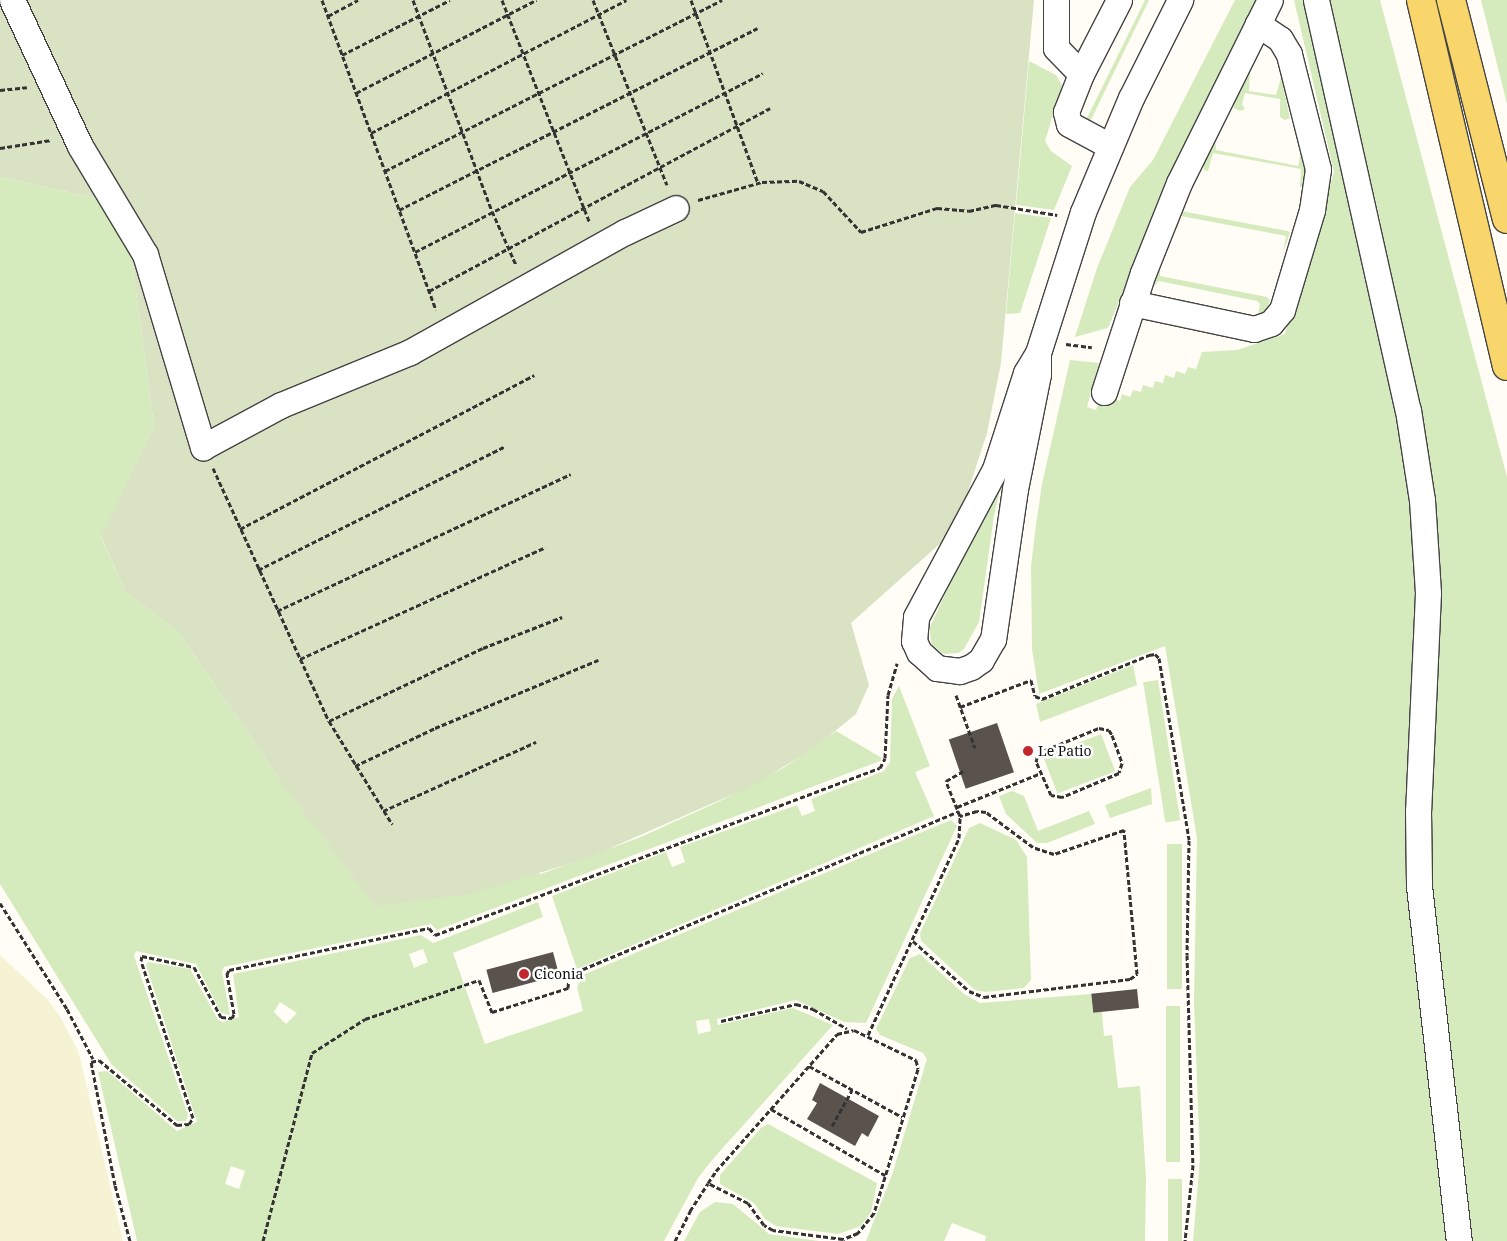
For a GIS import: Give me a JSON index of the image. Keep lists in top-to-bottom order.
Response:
{
  "places": ["Le Patio", "Ciconia"]
}
